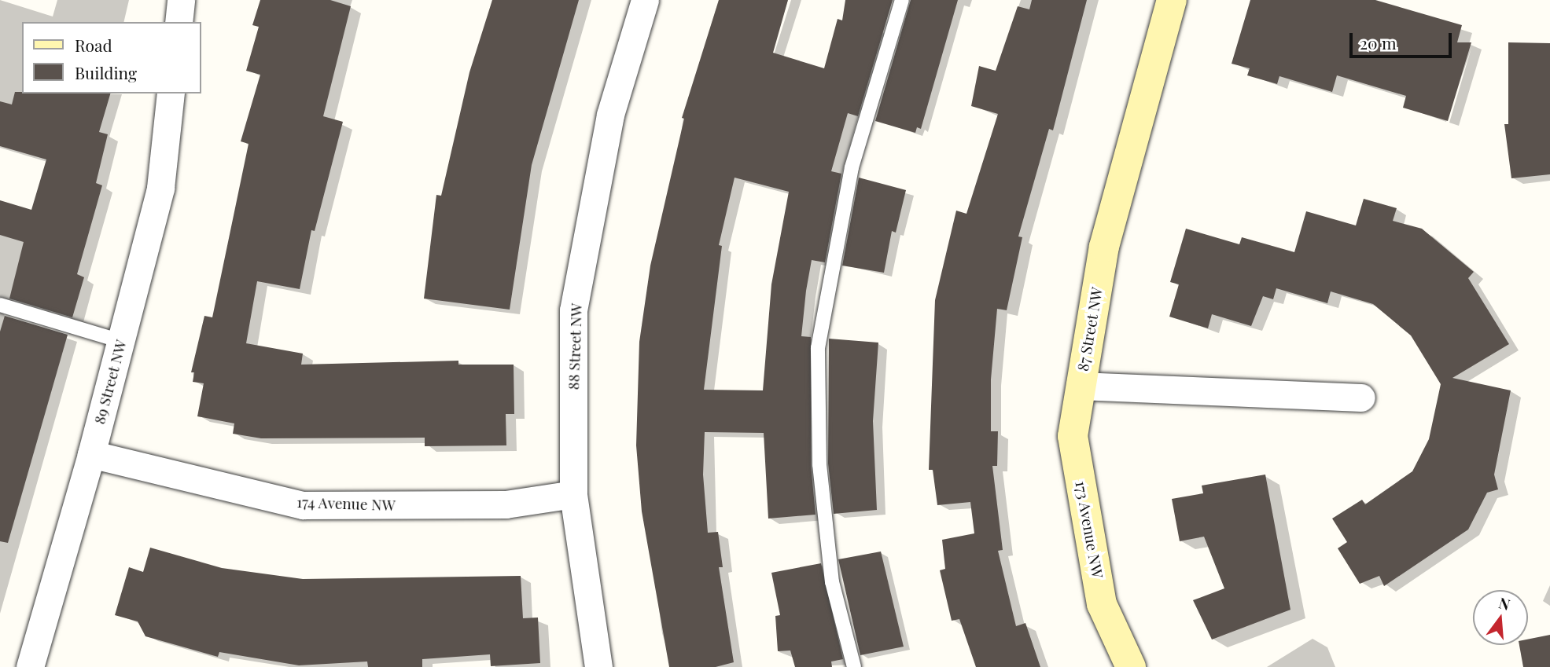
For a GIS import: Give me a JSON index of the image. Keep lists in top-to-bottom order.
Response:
{
  "streets": {
    "street": [
      "87 Street NW",
      "88 Street NW",
      "89 Street NW",
      "174 Avenue NW",
      "173 Avenue NW"
    ]
  },
  "crossings": [
    ["87 Street NW", "173 Avenue NW"],
    ["88 Street NW", "174 Avenue NW"],
    ["89 Street NW", "174 Avenue NW"]
  ],
  "legend": ["Road", "Building"],
  "scale_bar": "20 m",
  "north": "top"
}
